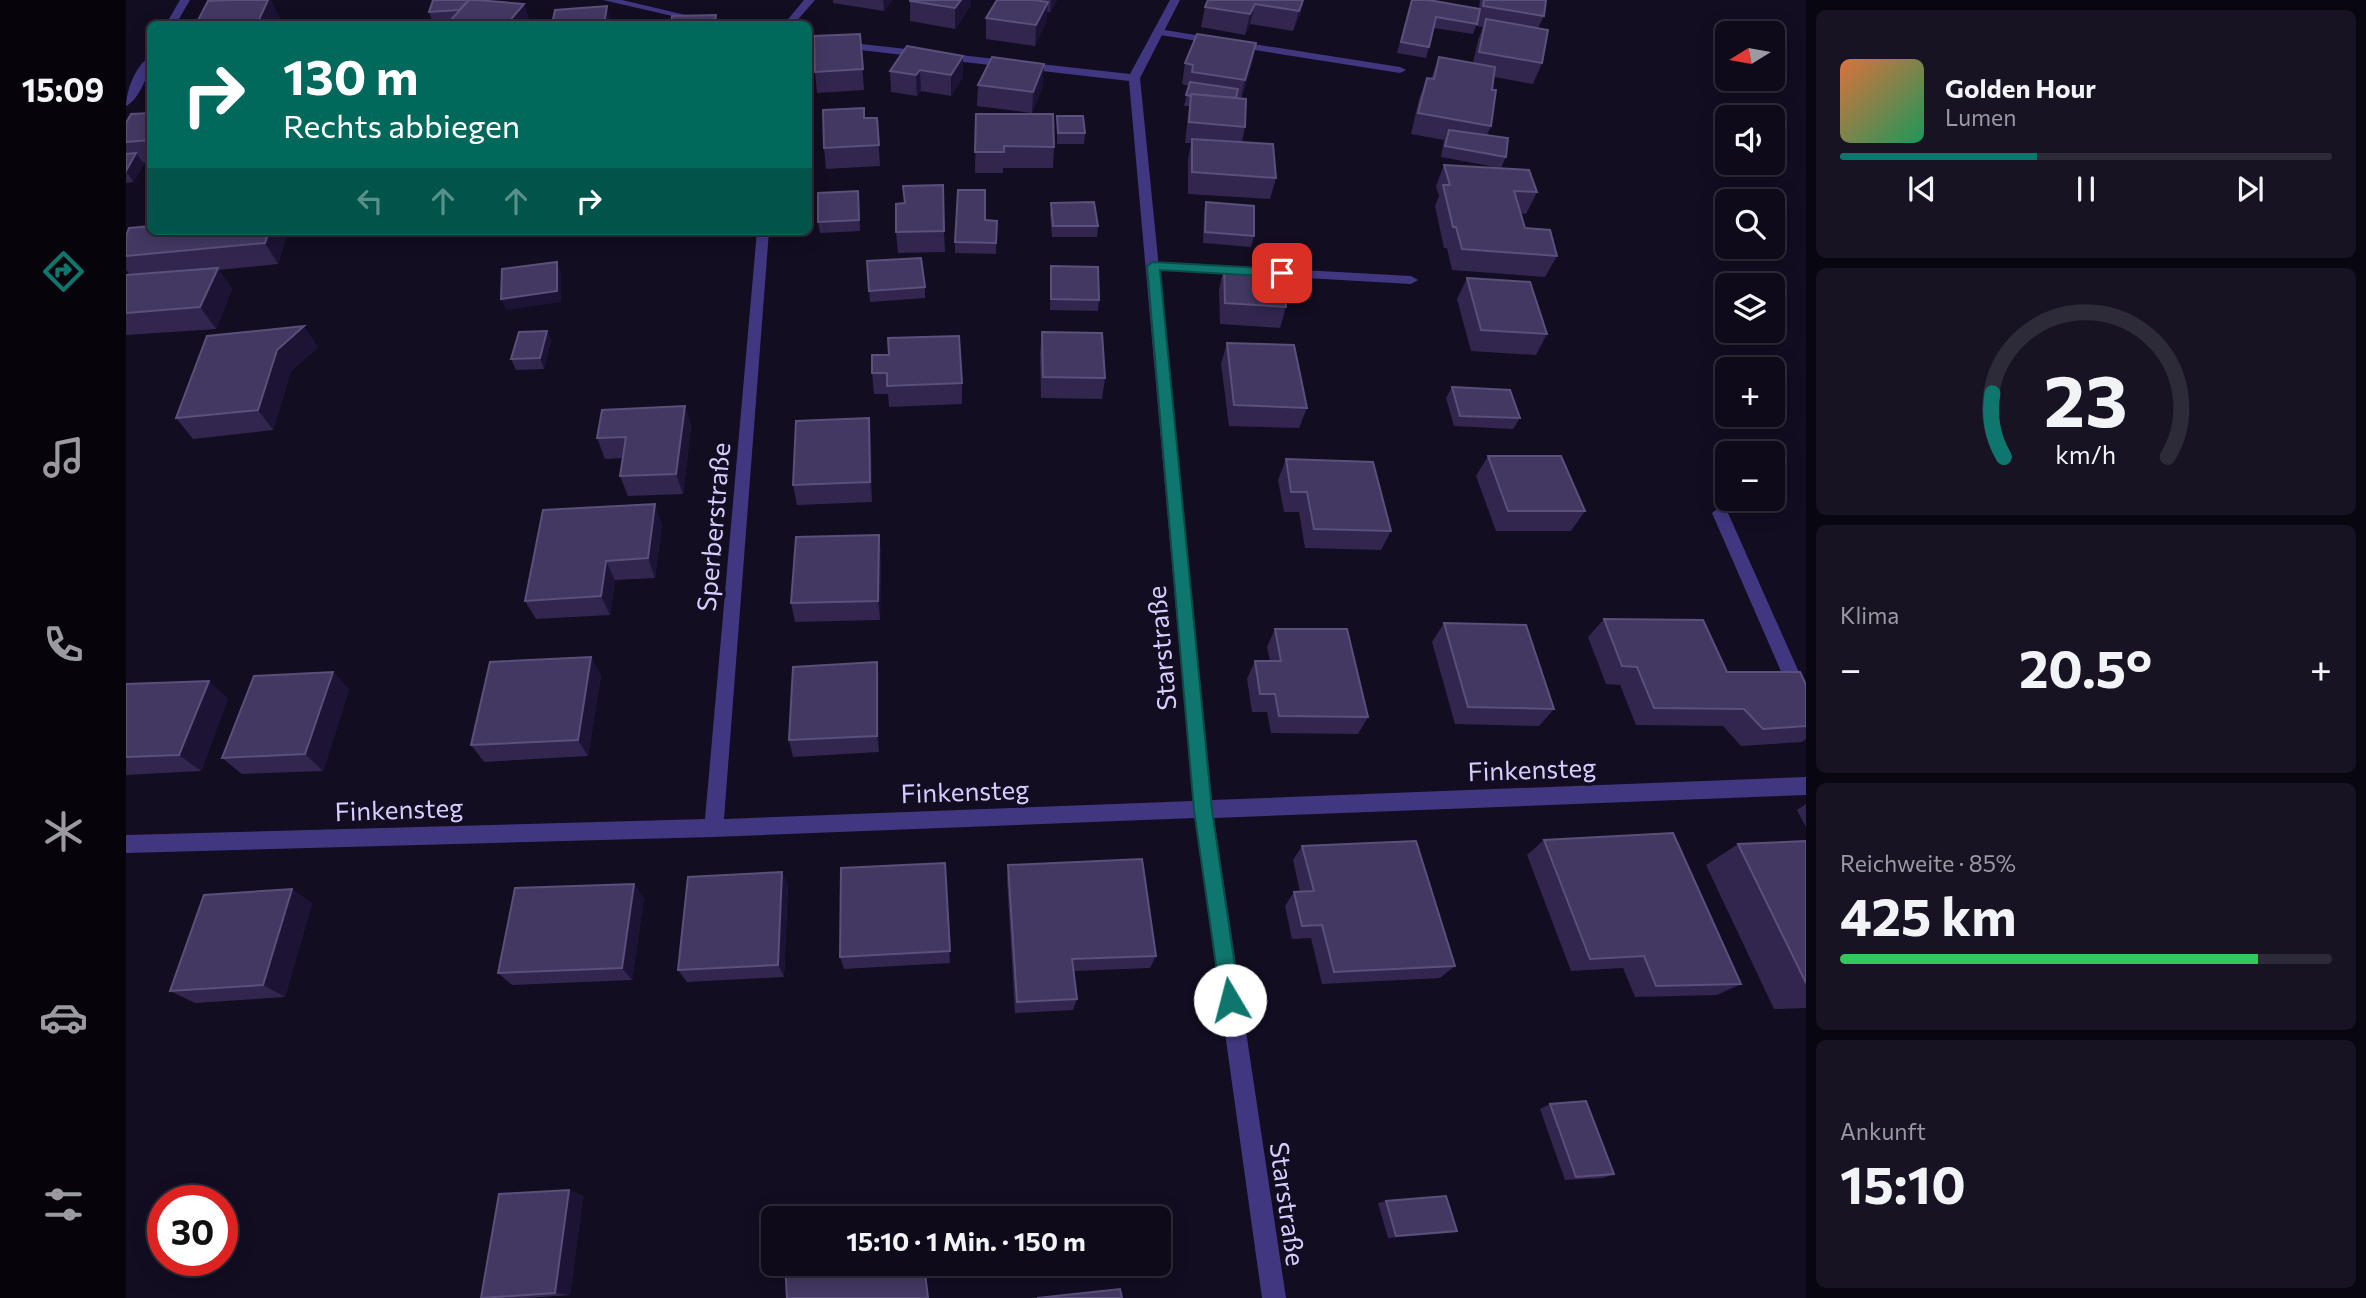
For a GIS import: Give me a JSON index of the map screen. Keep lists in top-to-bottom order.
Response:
{
  "streets": {
    "street": ["Sperberstraße", "Starstraße", "Finkensteg"]
  },
  "crossings": [
    ["Sperberstraße", "Finkensteg"],
    ["Starstraße", "Finkensteg"]
  ],
  "north": "left",
  "page": {
    "tabs": "15:09",
    "map_buttons": ["+", "−"],
    "turn": ["130 m", "Rechts abbiegen"],
    "song": ["Golden Hour", "Lumen"],
    "tile": [
      "Klima",
      ["Reichweite · 85%", "425 km"],
      ["Ankunft", "15:10"]
    ],
    "heat": ["−", "20.5°", "+"],
    "limit": "30",
    "trip": "15:10 · 1 Min. · 150 m",
    "gauge": ["23", "km/h"]
  }
}
